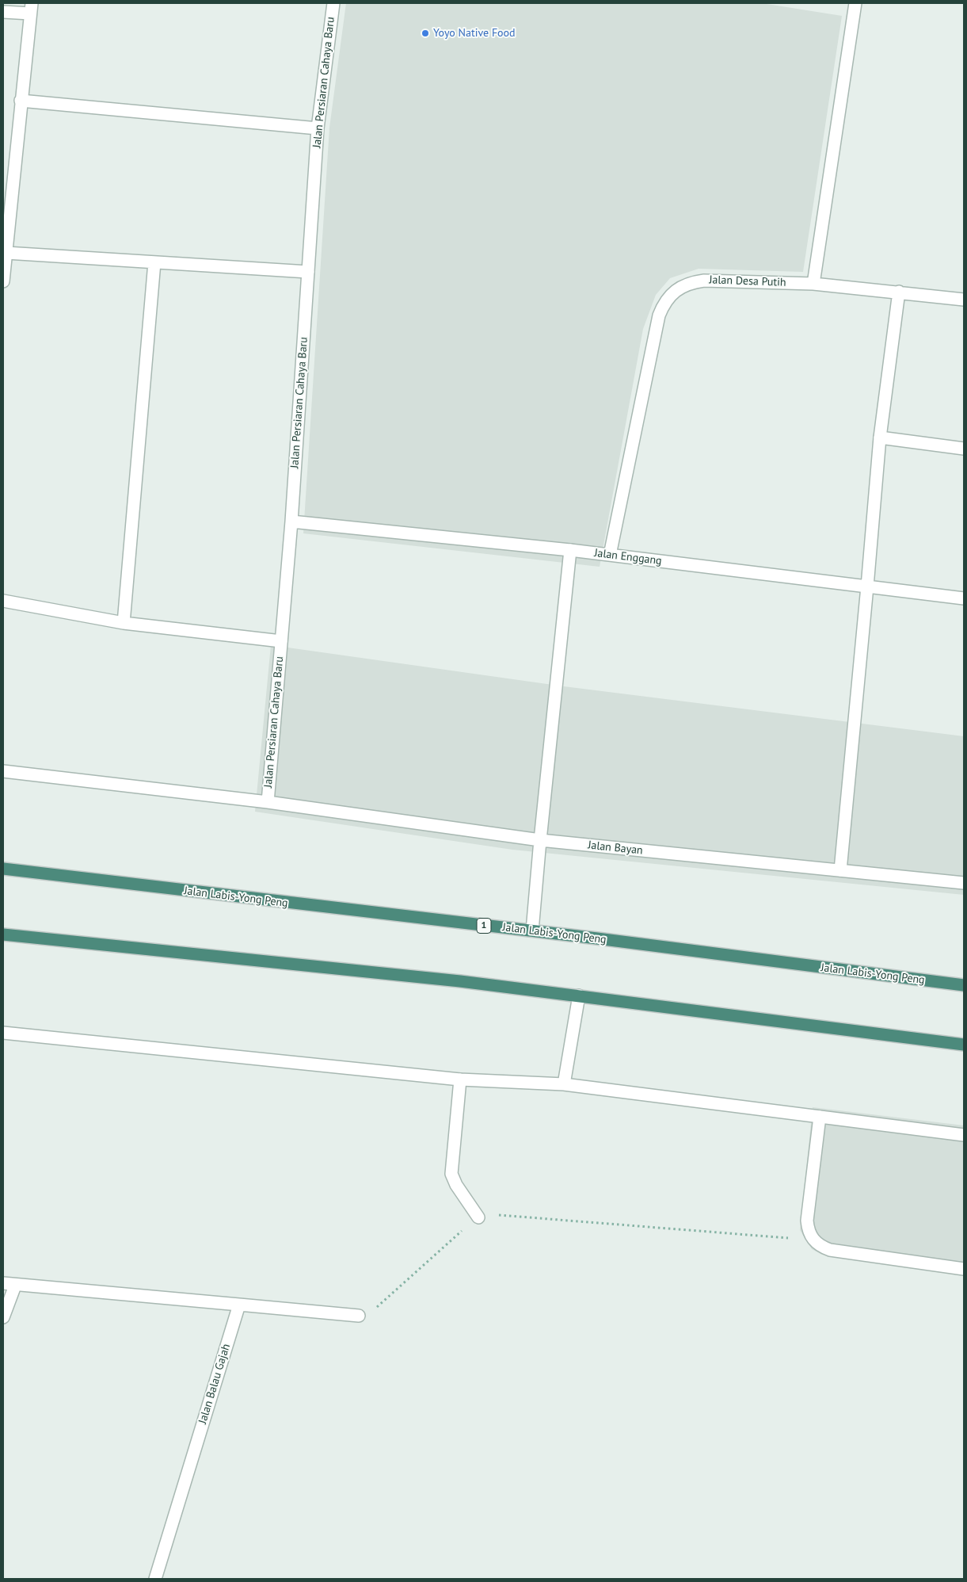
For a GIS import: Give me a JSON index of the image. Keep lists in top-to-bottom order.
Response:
{
  "streets": {
    "highway": ["Jalan Labis-Yong Peng", "1"],
    "street": [
      "Jalan Persiaran Cahaya Baru",
      "Jalan Desa Putih",
      "Jalan Enggang",
      "Jalan Bayan",
      "Jalan Balau Gajah"
    ]
  },
  "crossings": [
    ["Jalan Persiaran Cahaya Baru", "Jalan Enggang"],
    ["Jalan Persiaran Cahaya Baru", "Jalan Bayan"],
    ["Jalan Desa Putih", "Jalan Enggang"]
  ],
  "places": ["Yoyo Native Food"]
}
